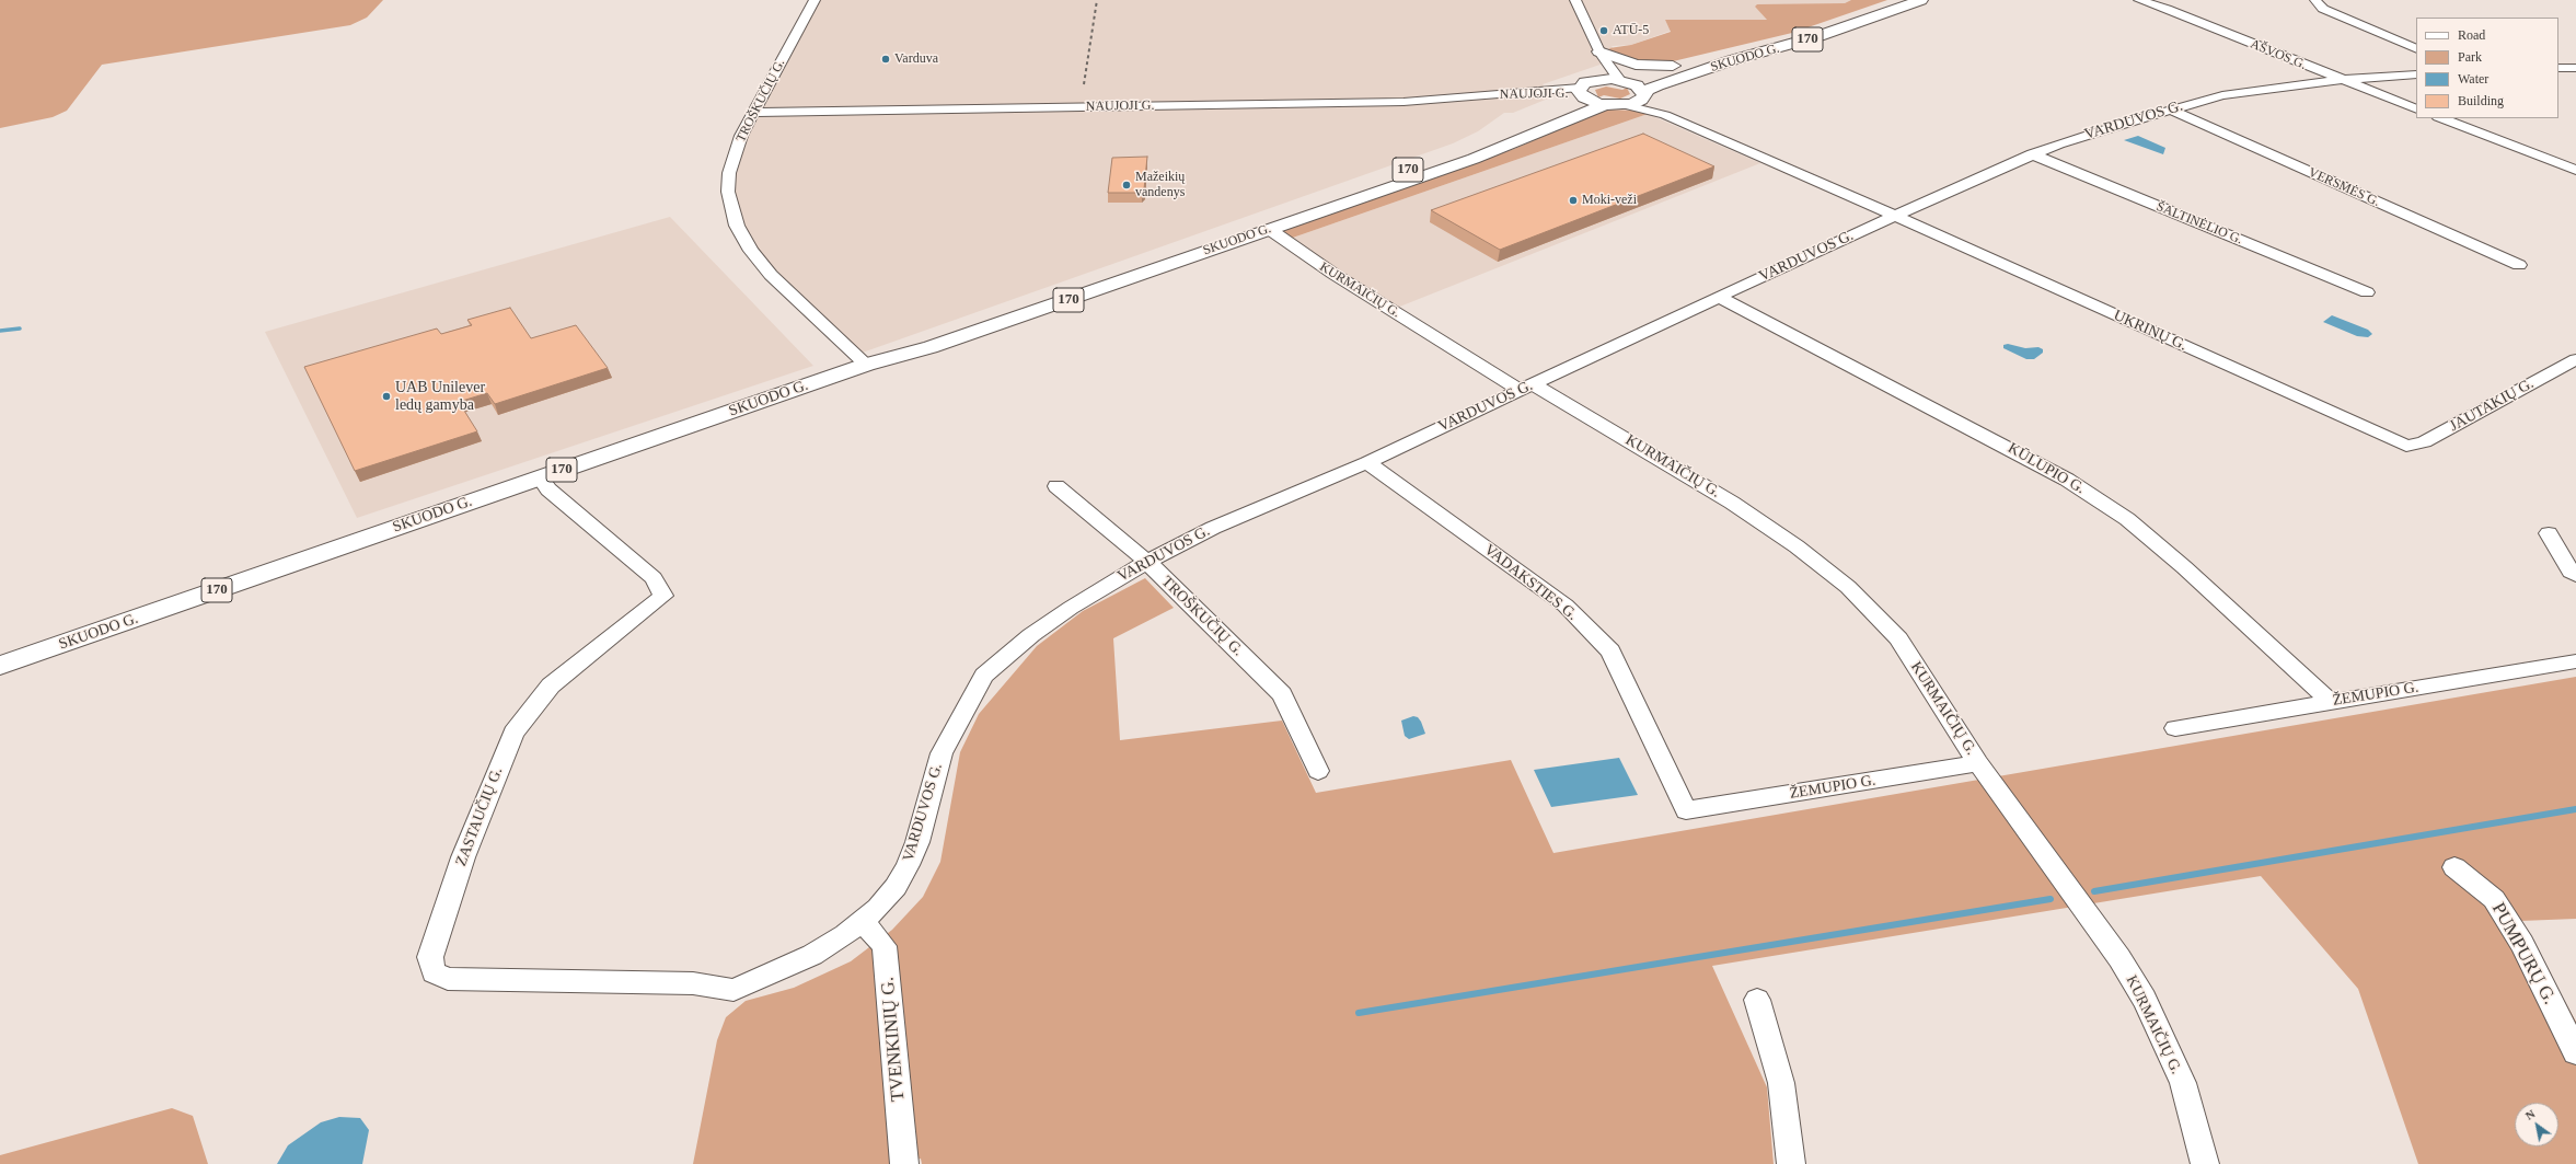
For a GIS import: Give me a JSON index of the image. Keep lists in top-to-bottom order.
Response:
{
  "streets": {
    "main road": ["170", "SKUODO G."],
    "street": [
      "AŠVOS G.",
      "NAUJOJI G.",
      "TROŠKUČIŲ G.",
      "VARDUVOS G.",
      "VERSMĖS G.",
      "ŠALTINĖLIO G.",
      "KURMAIČIŲ G.",
      "UKRINŲ G.",
      "JAUTAKIŲ G.",
      "KŪLUPIO G.",
      "VADAKSTIES G.",
      "ŽEMUPIO G.",
      "ZASTAUČIŲ G.",
      "PUMPURŲ G.",
      "TVENKINIŲ G."
    ]
  },
  "crossings": [
    ["AŠVOS G.", "VARDUVOS G."],
    ["SKUODO G.", "TROŠKUČIŲ G."],
    ["SKUODO G.", "KURMAIČIŲ G."],
    ["SKUODO G.", "ZASTAUČIŲ G."],
    ["NAUJOJI G.", "TROŠKUČIŲ G."],
    ["TROŠKUČIŲ G.", "VARDUVOS G."],
    ["VARDUVOS G.", "VERSMĖS G."],
    ["VARDUVOS G.", "ŠALTINĖLIO G."],
    ["VARDUVOS G.", "KURMAIČIŲ G."],
    ["VARDUVOS G.", "UKRINŲ G."],
    ["VARDUVOS G.", "KŪLUPIO G."],
    ["VARDUVOS G.", "VADAKSTIES G."],
    ["VARDUVOS G.", "ZASTAUČIŲ G."],
    ["VARDUVOS G.", "TVENKINIŲ G."],
    ["KURMAIČIŲ G.", "ŽEMUPIO G."],
    ["UKRINŲ G.", "JAUTAKIŲ G."],
    ["KŪLUPIO G.", "ŽEMUPIO G."],
    ["VADAKSTIES G.", "ŽEMUPIO G."]
  ],
  "places": [
    "ATŪ-5",
    "Varduva",
    "Mažeikių vandenys",
    "Moki-veži",
    "UAB Unilever ledų gamyba"
  ],
  "legend": [
    "Road",
    "Park",
    "Water",
    "Building"
  ],
  "north": "top left"
}
